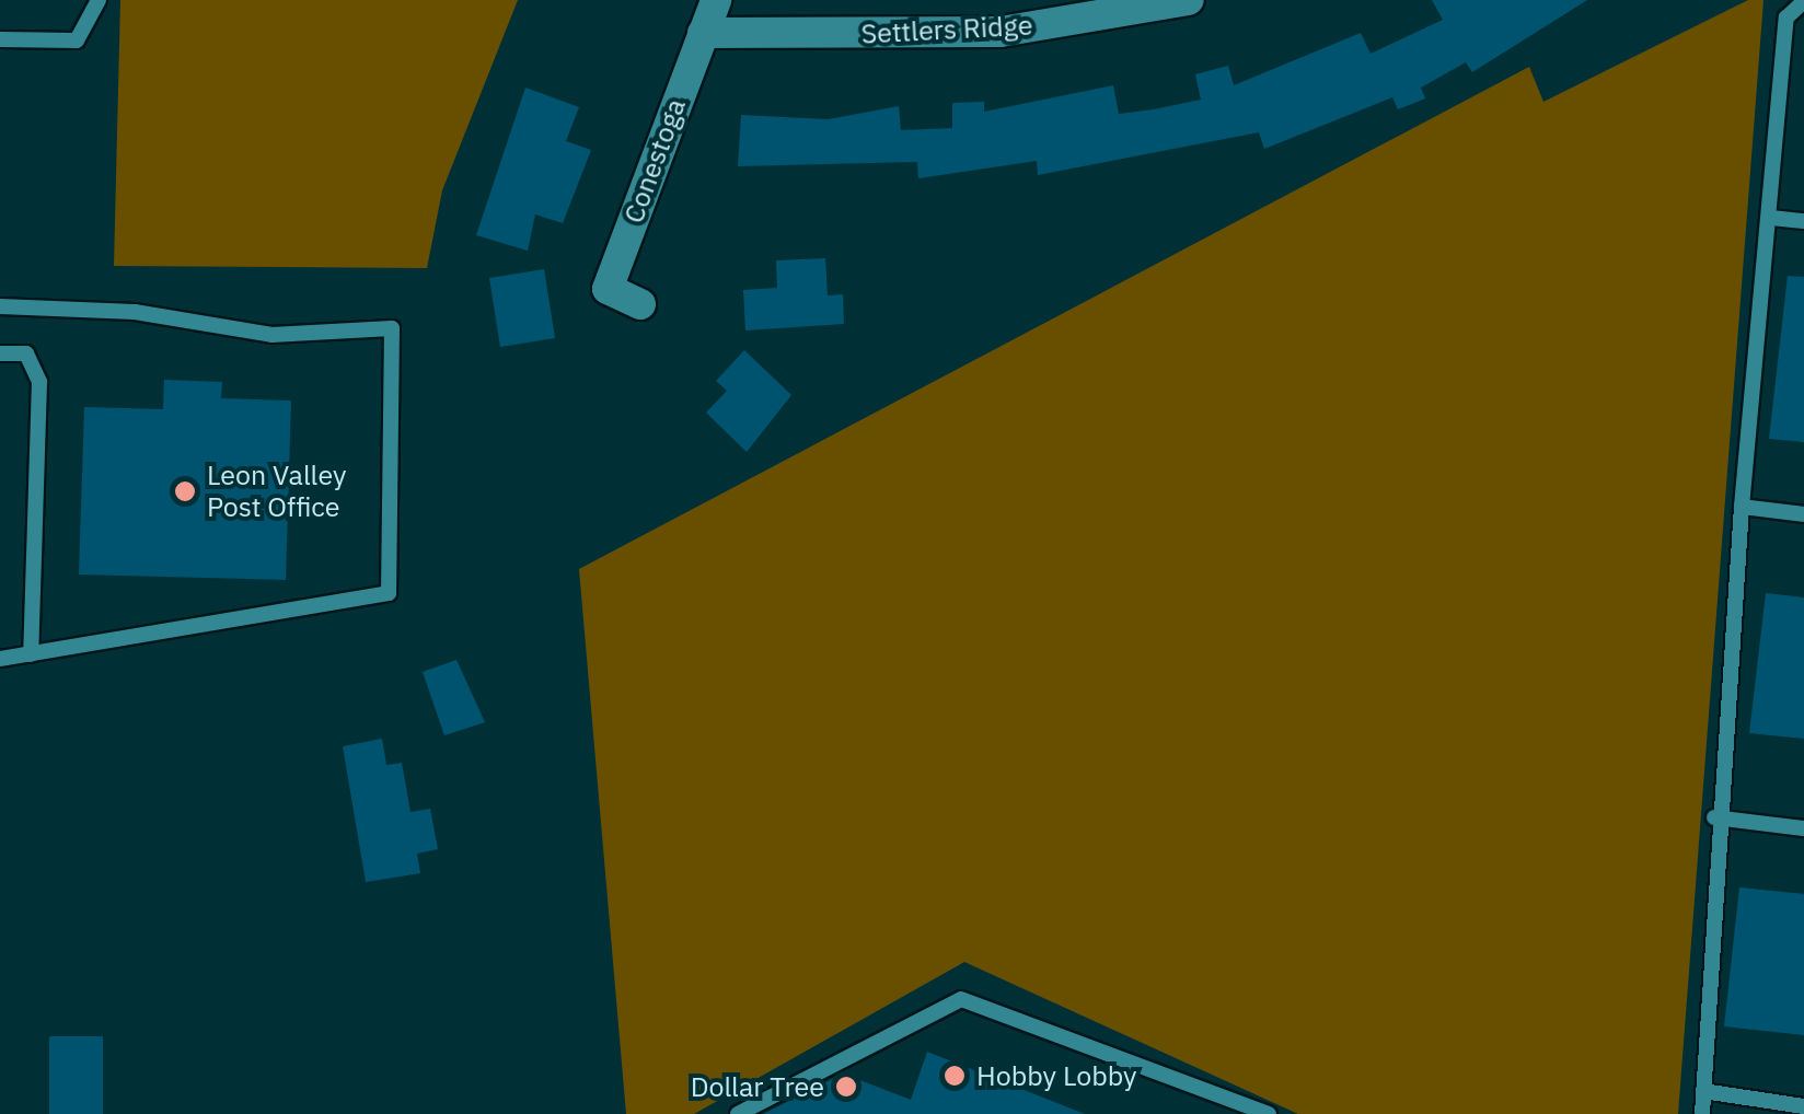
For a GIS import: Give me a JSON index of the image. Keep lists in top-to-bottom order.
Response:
{
  "streets": {
    "street": ["Settlers Ridge", "Conestoga"]
  },
  "crossings": [
    ["Settlers Ridge", "Conestoga"]
  ],
  "places": ["Leon Valley Post Office", "Hobby Lobby", "Dollar Tree"]
}
